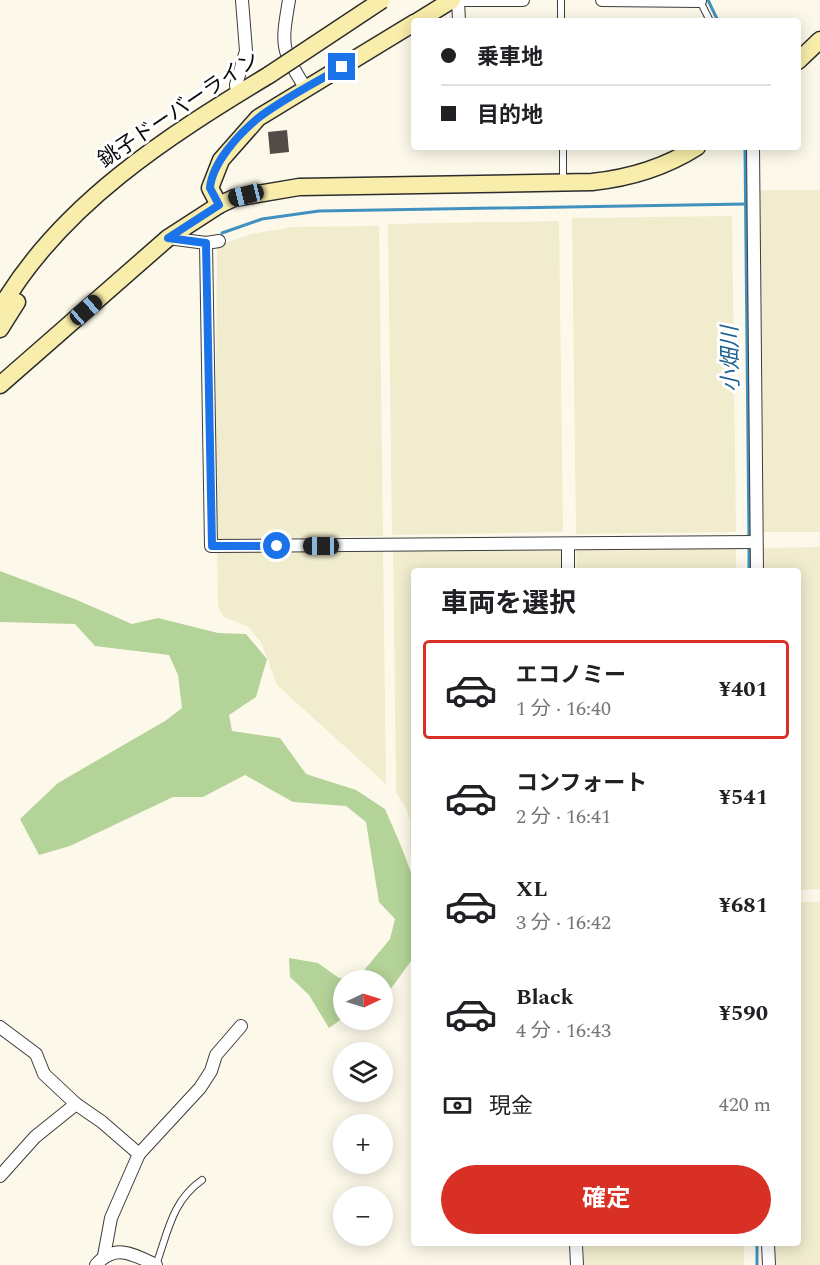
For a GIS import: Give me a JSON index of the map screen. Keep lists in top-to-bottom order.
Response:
{
  "streets": {
    "street": ["銚子ドーバーライン"]
  },
  "water": ["小畑川"],
  "north": "right",
  "page": {
    "banner": ["乗車地", "目的地"],
    "heading": "車両を選択",
    "list": [
      {
        "name": "エコノミー",
        "note": "1 分 · 16:40",
        "value": "¥401"
      },
      {
        "name": "コンフォート",
        "note": "2 分 · 16:41",
        "value": "¥541"
      },
      {
        "name": "XL",
        "note": "3 分 · 16:42",
        "value": "¥681"
      },
      {
        "name": "Black",
        "note": "4 分 · 16:43",
        "value": "¥590"
      }
    ],
    "map_buttons": ["+", "−"],
    "pay": ["現金", "420 m"],
    "buttons": "確定"
  }
}
